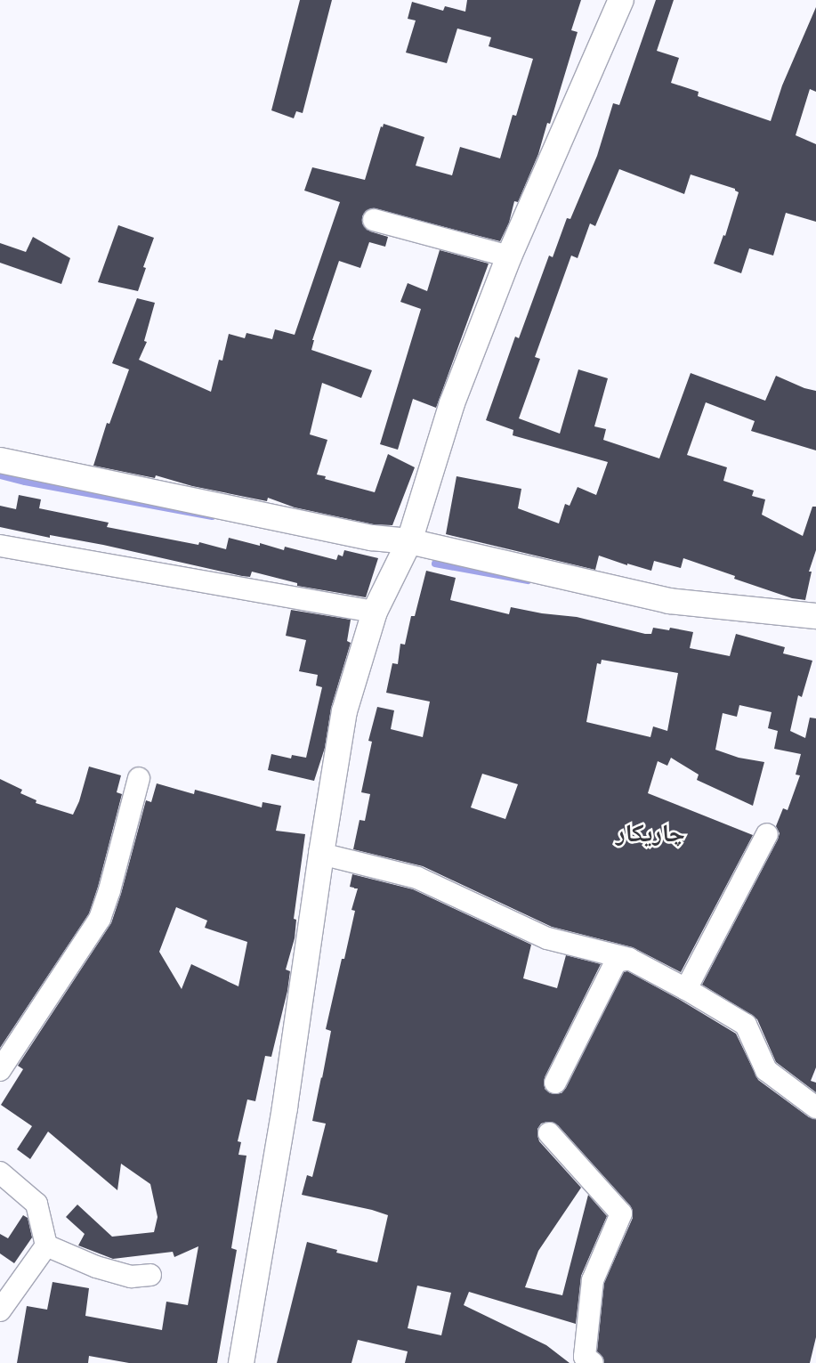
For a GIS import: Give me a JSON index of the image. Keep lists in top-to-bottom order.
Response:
{
  "districts": ["چاریکار"]
}
